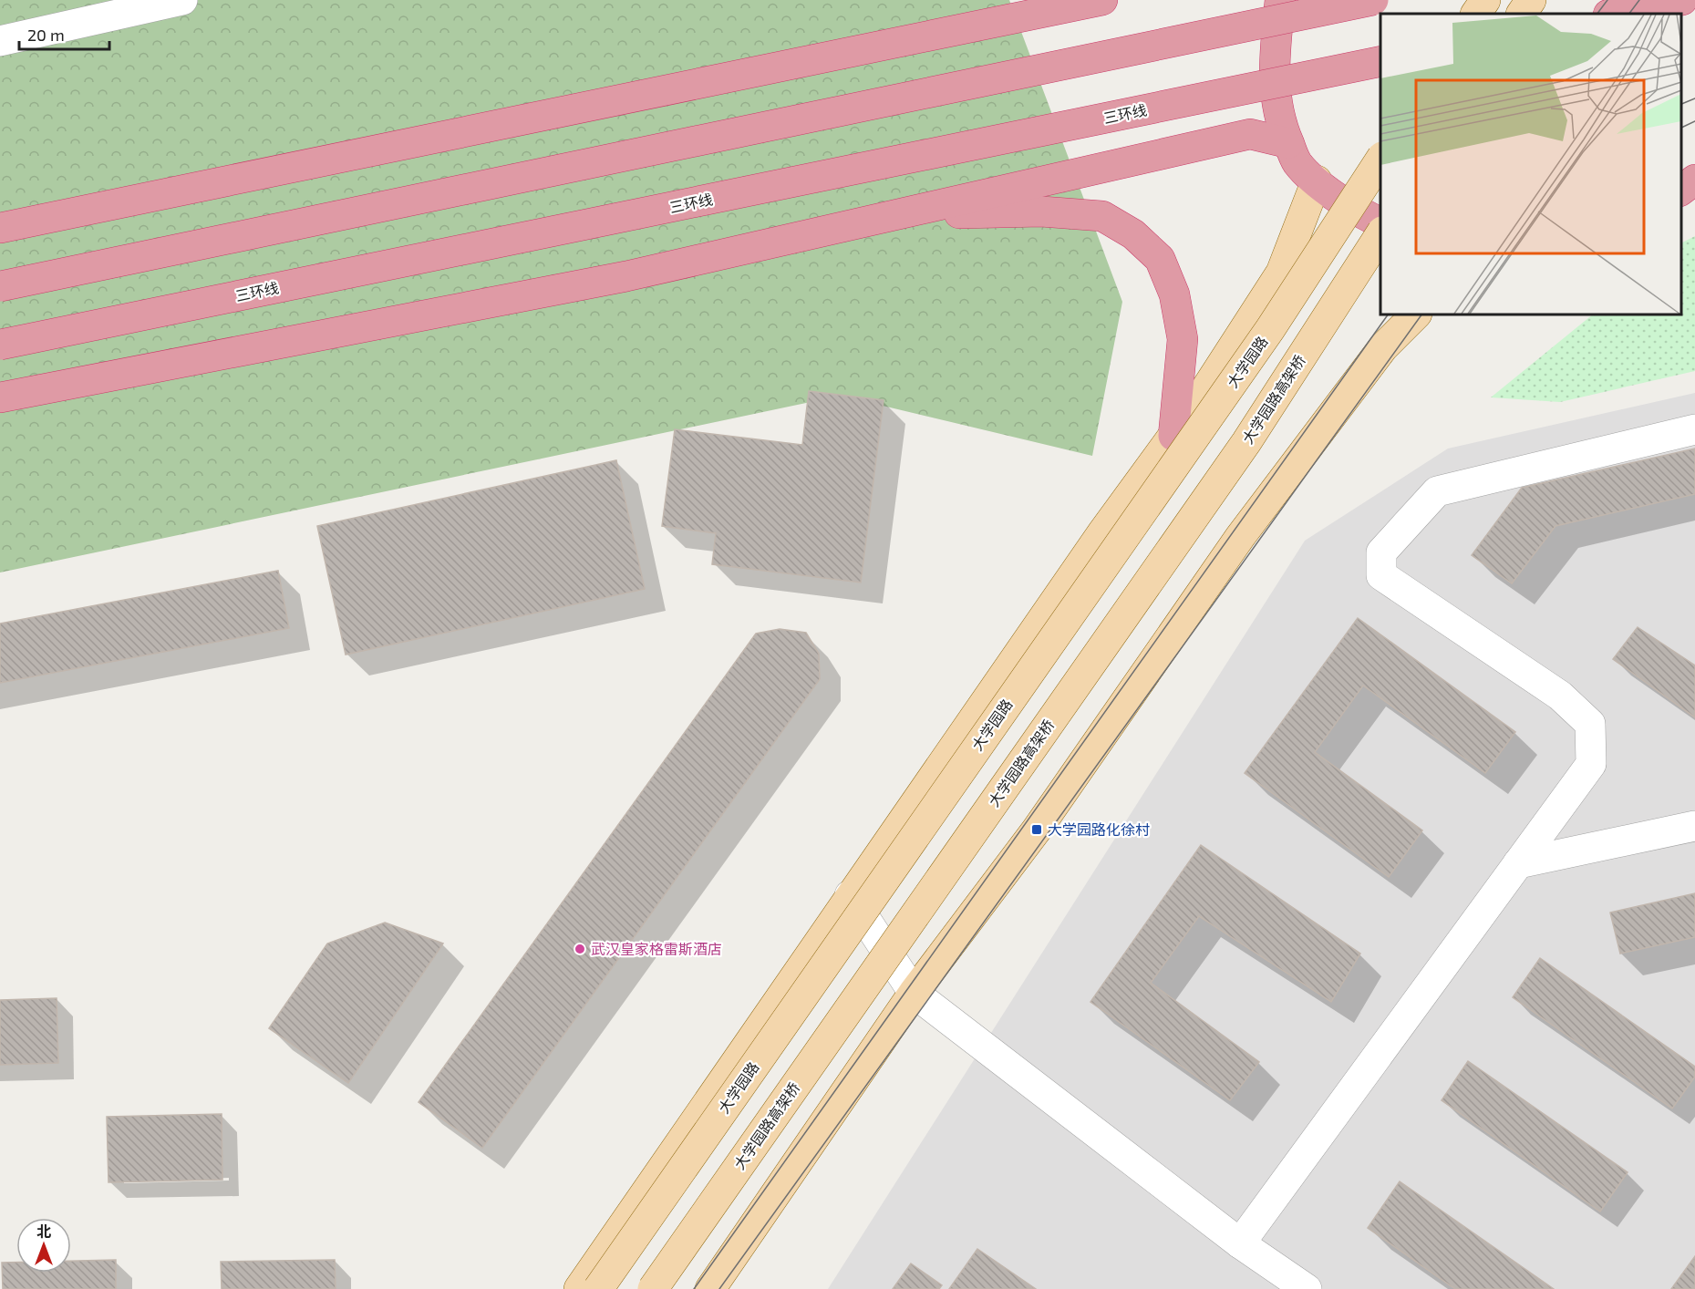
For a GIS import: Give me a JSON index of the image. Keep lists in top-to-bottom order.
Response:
{
  "streets": {
    "highway": ["三环线"],
    "main road": ["大学园路", "大学园路高架桥"]
  },
  "places": {
    "transit": ["大学园路化徐村"],
    "other": ["武汉皇家格雷斯酒店"]
  },
  "scale_bar": "20 m",
  "north": "top"
}
